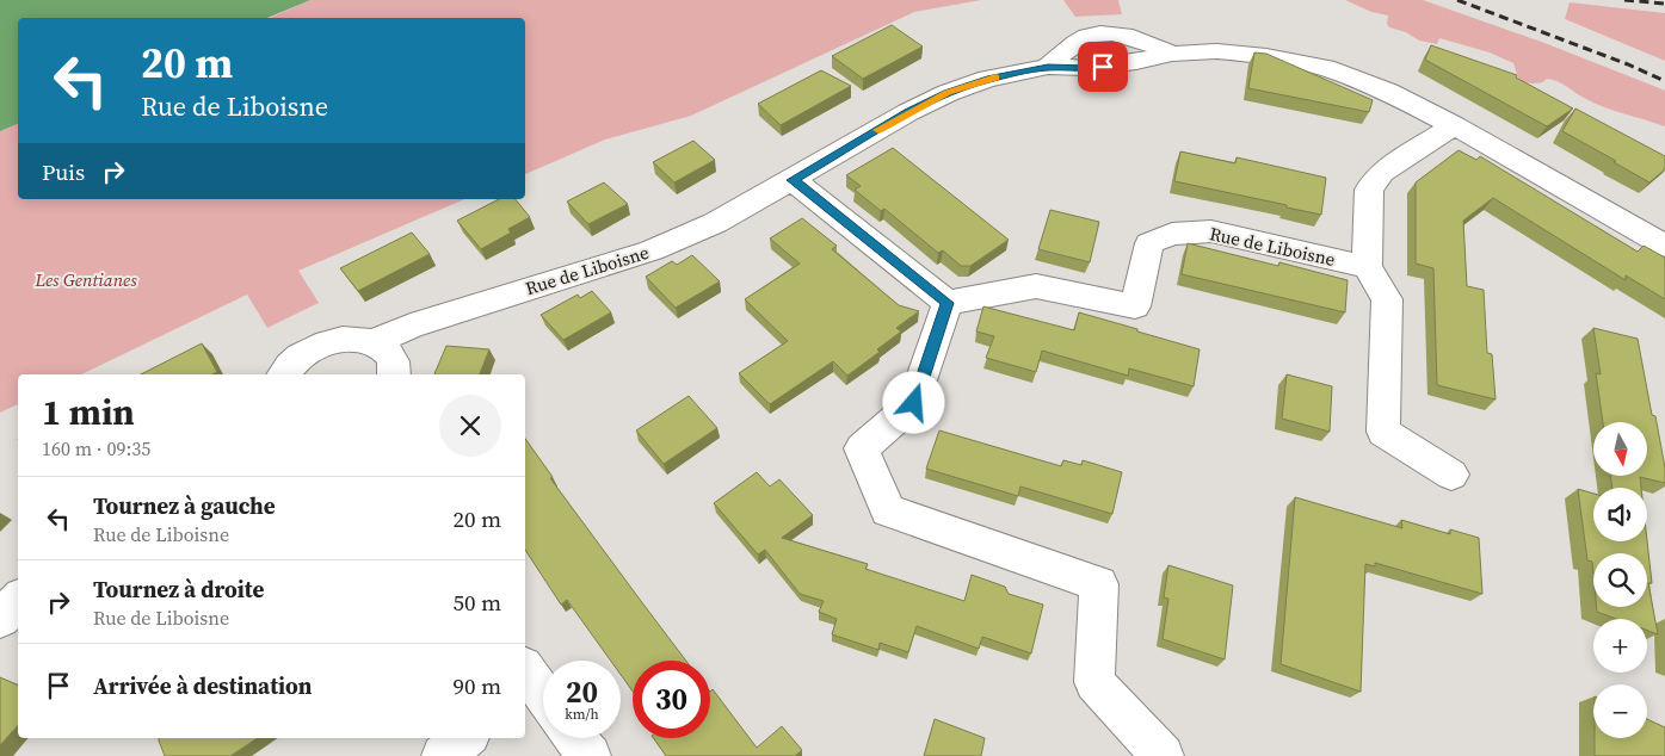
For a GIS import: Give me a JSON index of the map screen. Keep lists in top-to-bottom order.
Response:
{
  "streets": {
    "street": ["Rue de Liboisne"]
  },
  "parks": ["Les Gentianes"],
  "north": "bottom",
  "page": {
    "turn": ["20 m", "Rue de Liboisne"],
    "then": "Puis",
    "heading": ["1 min", "160 m · 09:35"],
    "map_buttons": ["+", "−"],
    "list": [
      {
        "name": "Tournez à gauche",
        "note": "Rue de Liboisne",
        "value": "20 m"
      },
      {
        "name": "Tournez à droite",
        "note": "Rue de Liboisne",
        "value": "50 m"
      },
      {
        "name": "Arrivée à destination",
        "value": "90 m"
      }
    ],
    "speed": "20 km/h",
    "limit": "30"
  }
}
